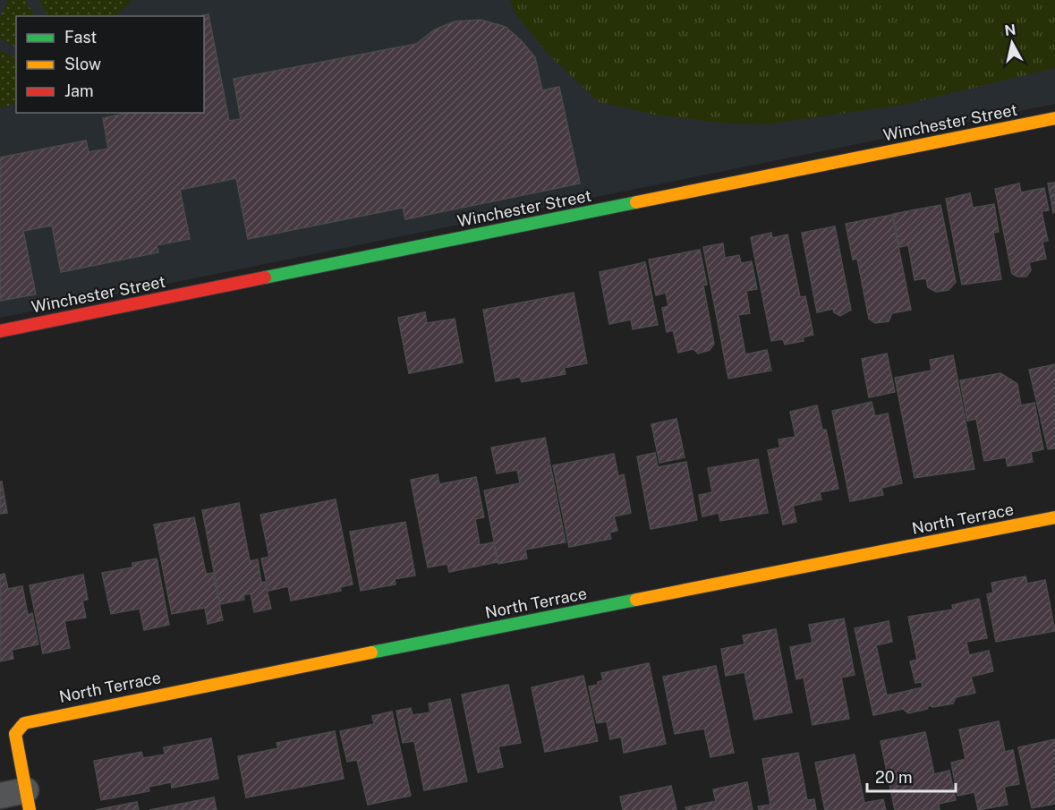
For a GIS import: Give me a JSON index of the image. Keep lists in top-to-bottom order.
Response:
{
  "streets": {
    "street": ["Winchester Street", "North Terrace"]
  },
  "legend": ["Fast", "Slow", "Jam"],
  "scale_bar": "20 m",
  "north": "top"
}
